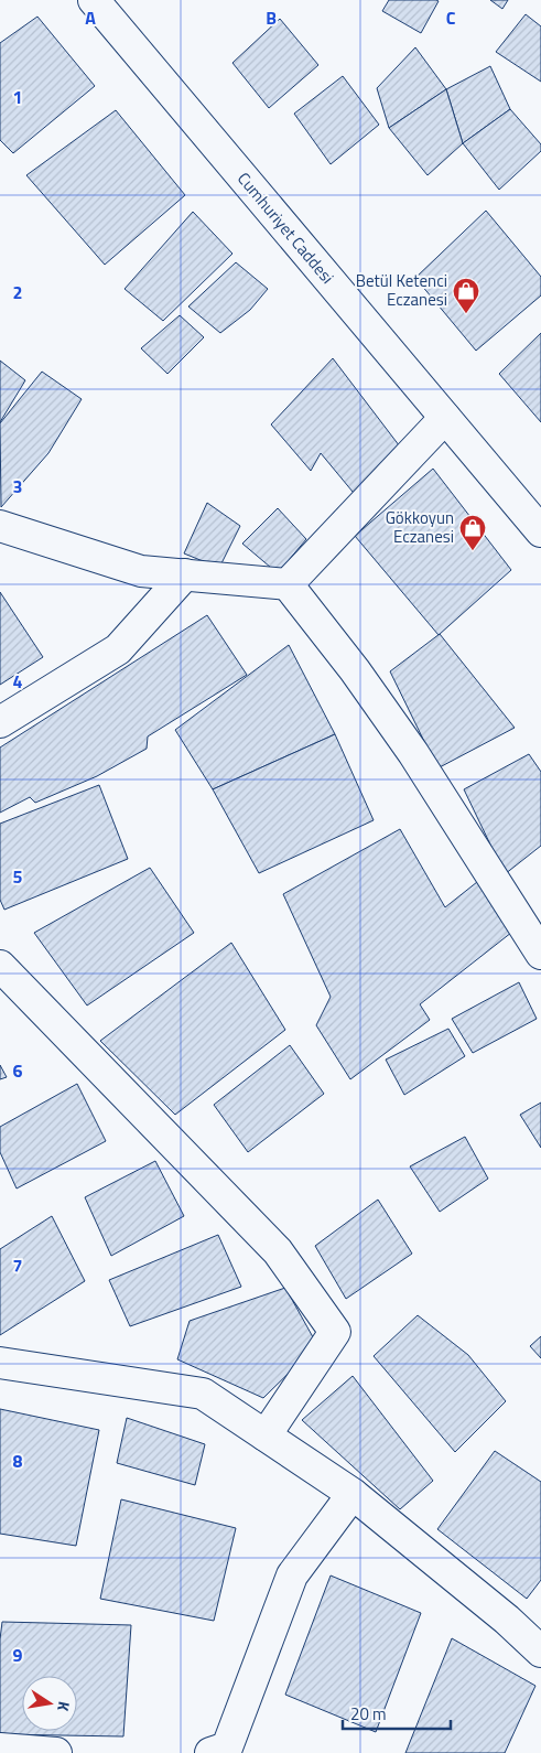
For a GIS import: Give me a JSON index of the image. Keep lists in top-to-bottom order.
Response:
{
  "streets": {
    "street": ["Cumhuriyet Caddesi"]
  },
  "places": {
    "shop": ["Betül Ketenci Eczanesi", "Gökkoyun Eczanesi"]
  },
  "scale_bar": "20 m",
  "north": "right",
  "grid": {
    "columns": ["A", "B", "C"],
    "rows": [
      "1",
      "2",
      "3",
      "4",
      "5",
      "6",
      "7",
      "8",
      "9"
    ]
  }
}
